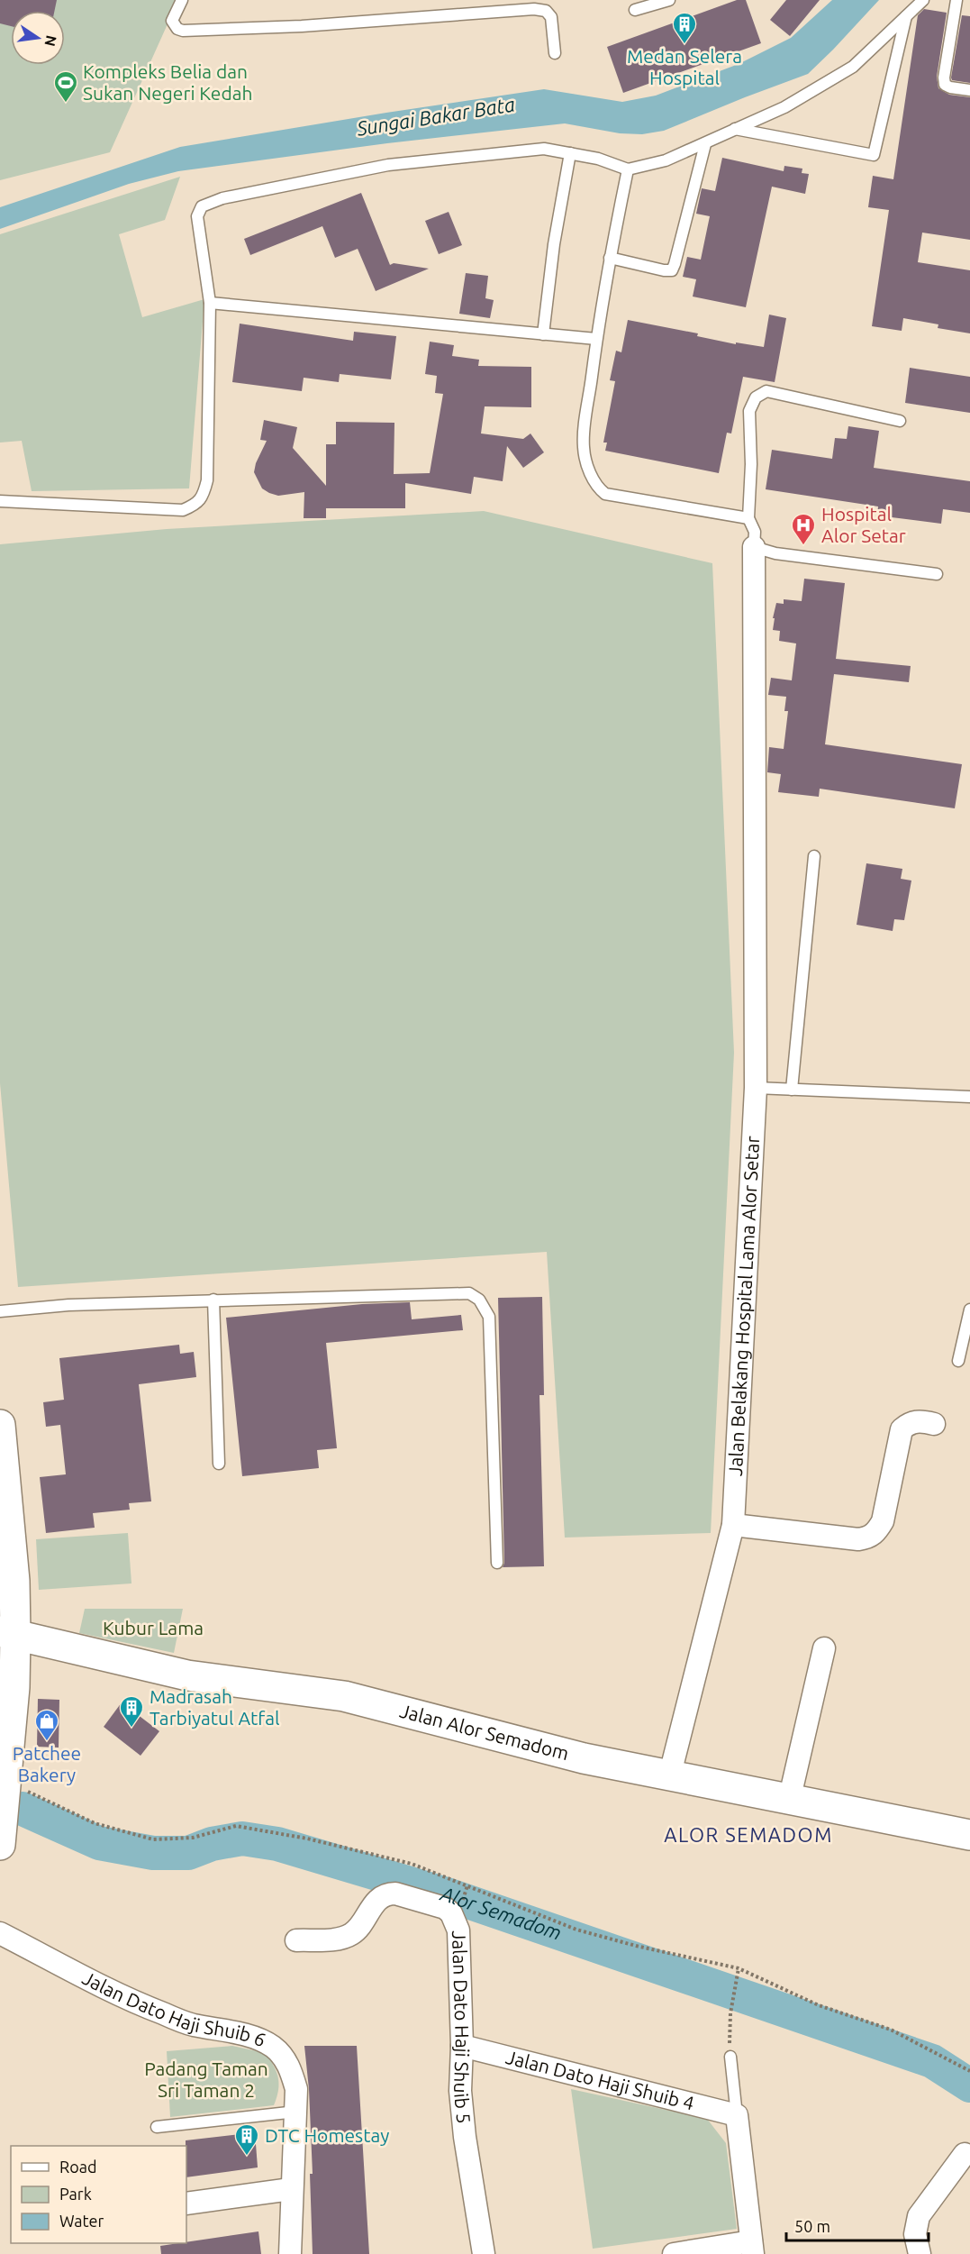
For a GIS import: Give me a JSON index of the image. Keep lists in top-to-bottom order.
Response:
{
  "streets": {
    "street": [
      "Jalan Belakang Hospital Lama Alor Setar",
      "Jalan Alor Semadom",
      "Jalan Dato Haji Shuib 6",
      "Jalan Dato Haji Shuib 5",
      "Jalan Dato Haji Shuib 4"
    ]
  },
  "crossings": [
    ["Jalan Belakang Hospital Lama Alor Setar", "Jalan Alor Semadom"],
    ["Jalan Dato Haji Shuib 5", "Jalan Dato Haji Shuib 4"]
  ],
  "districts": ["ALOR SEMADOM"],
  "water": ["Sungai Bakar Bata", "Alor Semadom"],
  "parks": ["Kubur Lama", "Padang Taman Sri Taman 2"],
  "places": {
    "building": ["Medan Selera Hospital", "Madrasah Tarbiyatul Atfal", "DTC Homestay"],
    "sports": ["Kompleks Belia dan Sukan Negeri Kedah"],
    "hospital": ["Hospital Alor Setar"],
    "shop": ["Patchee Bakery"]
  },
  "legend": ["Road", "Park", "Water"],
  "scale_bar": "50 m",
  "north": "right"
}
